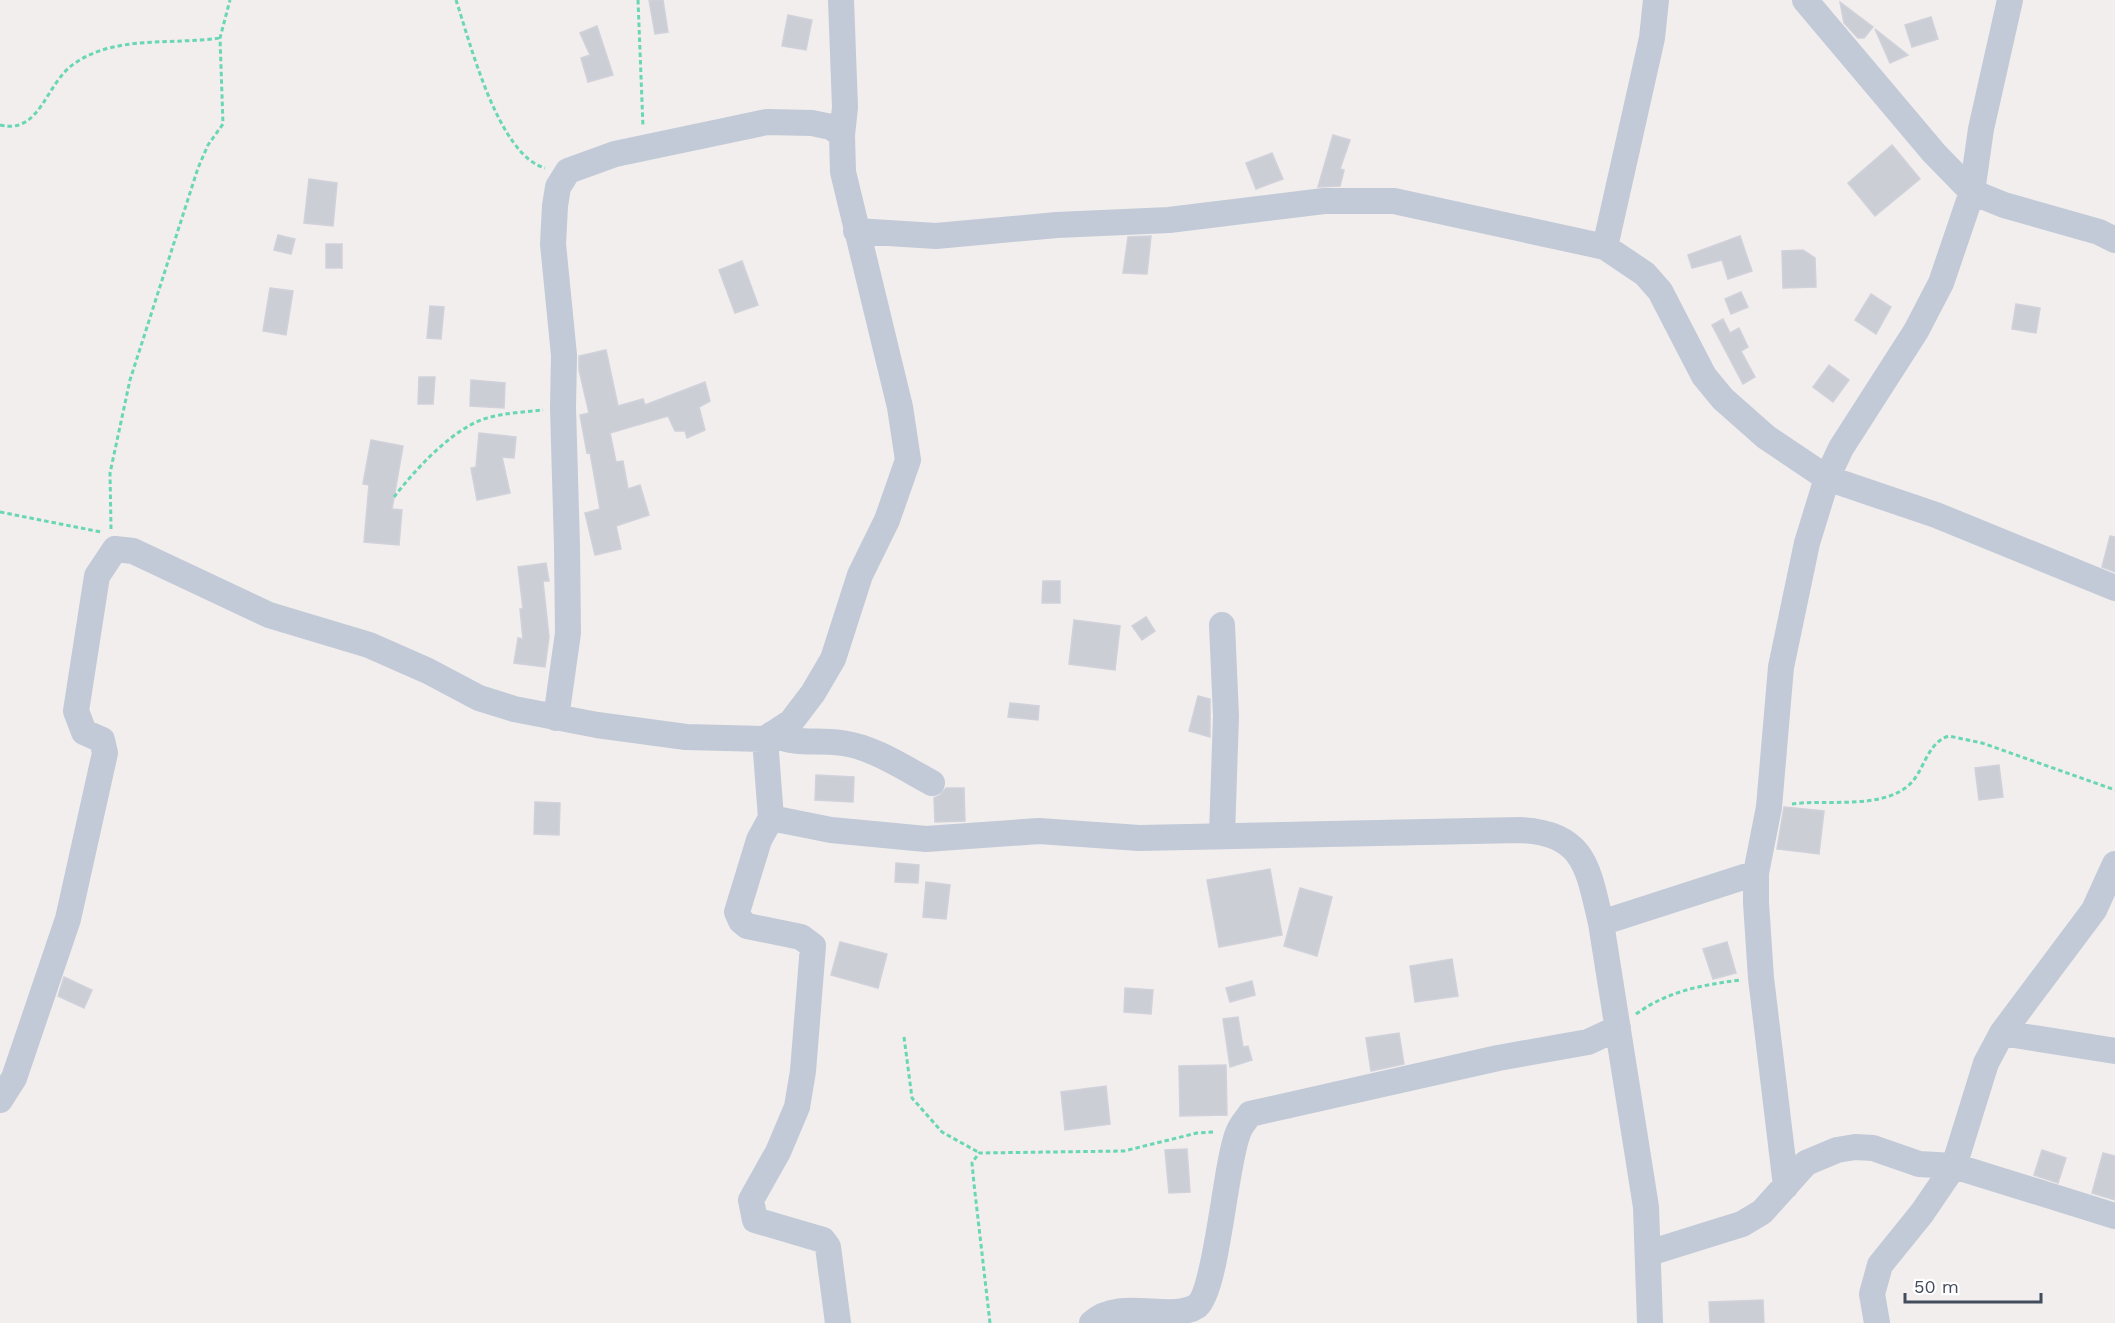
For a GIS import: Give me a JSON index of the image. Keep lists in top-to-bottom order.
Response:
{
  "scale_bar": "50 m"
}
